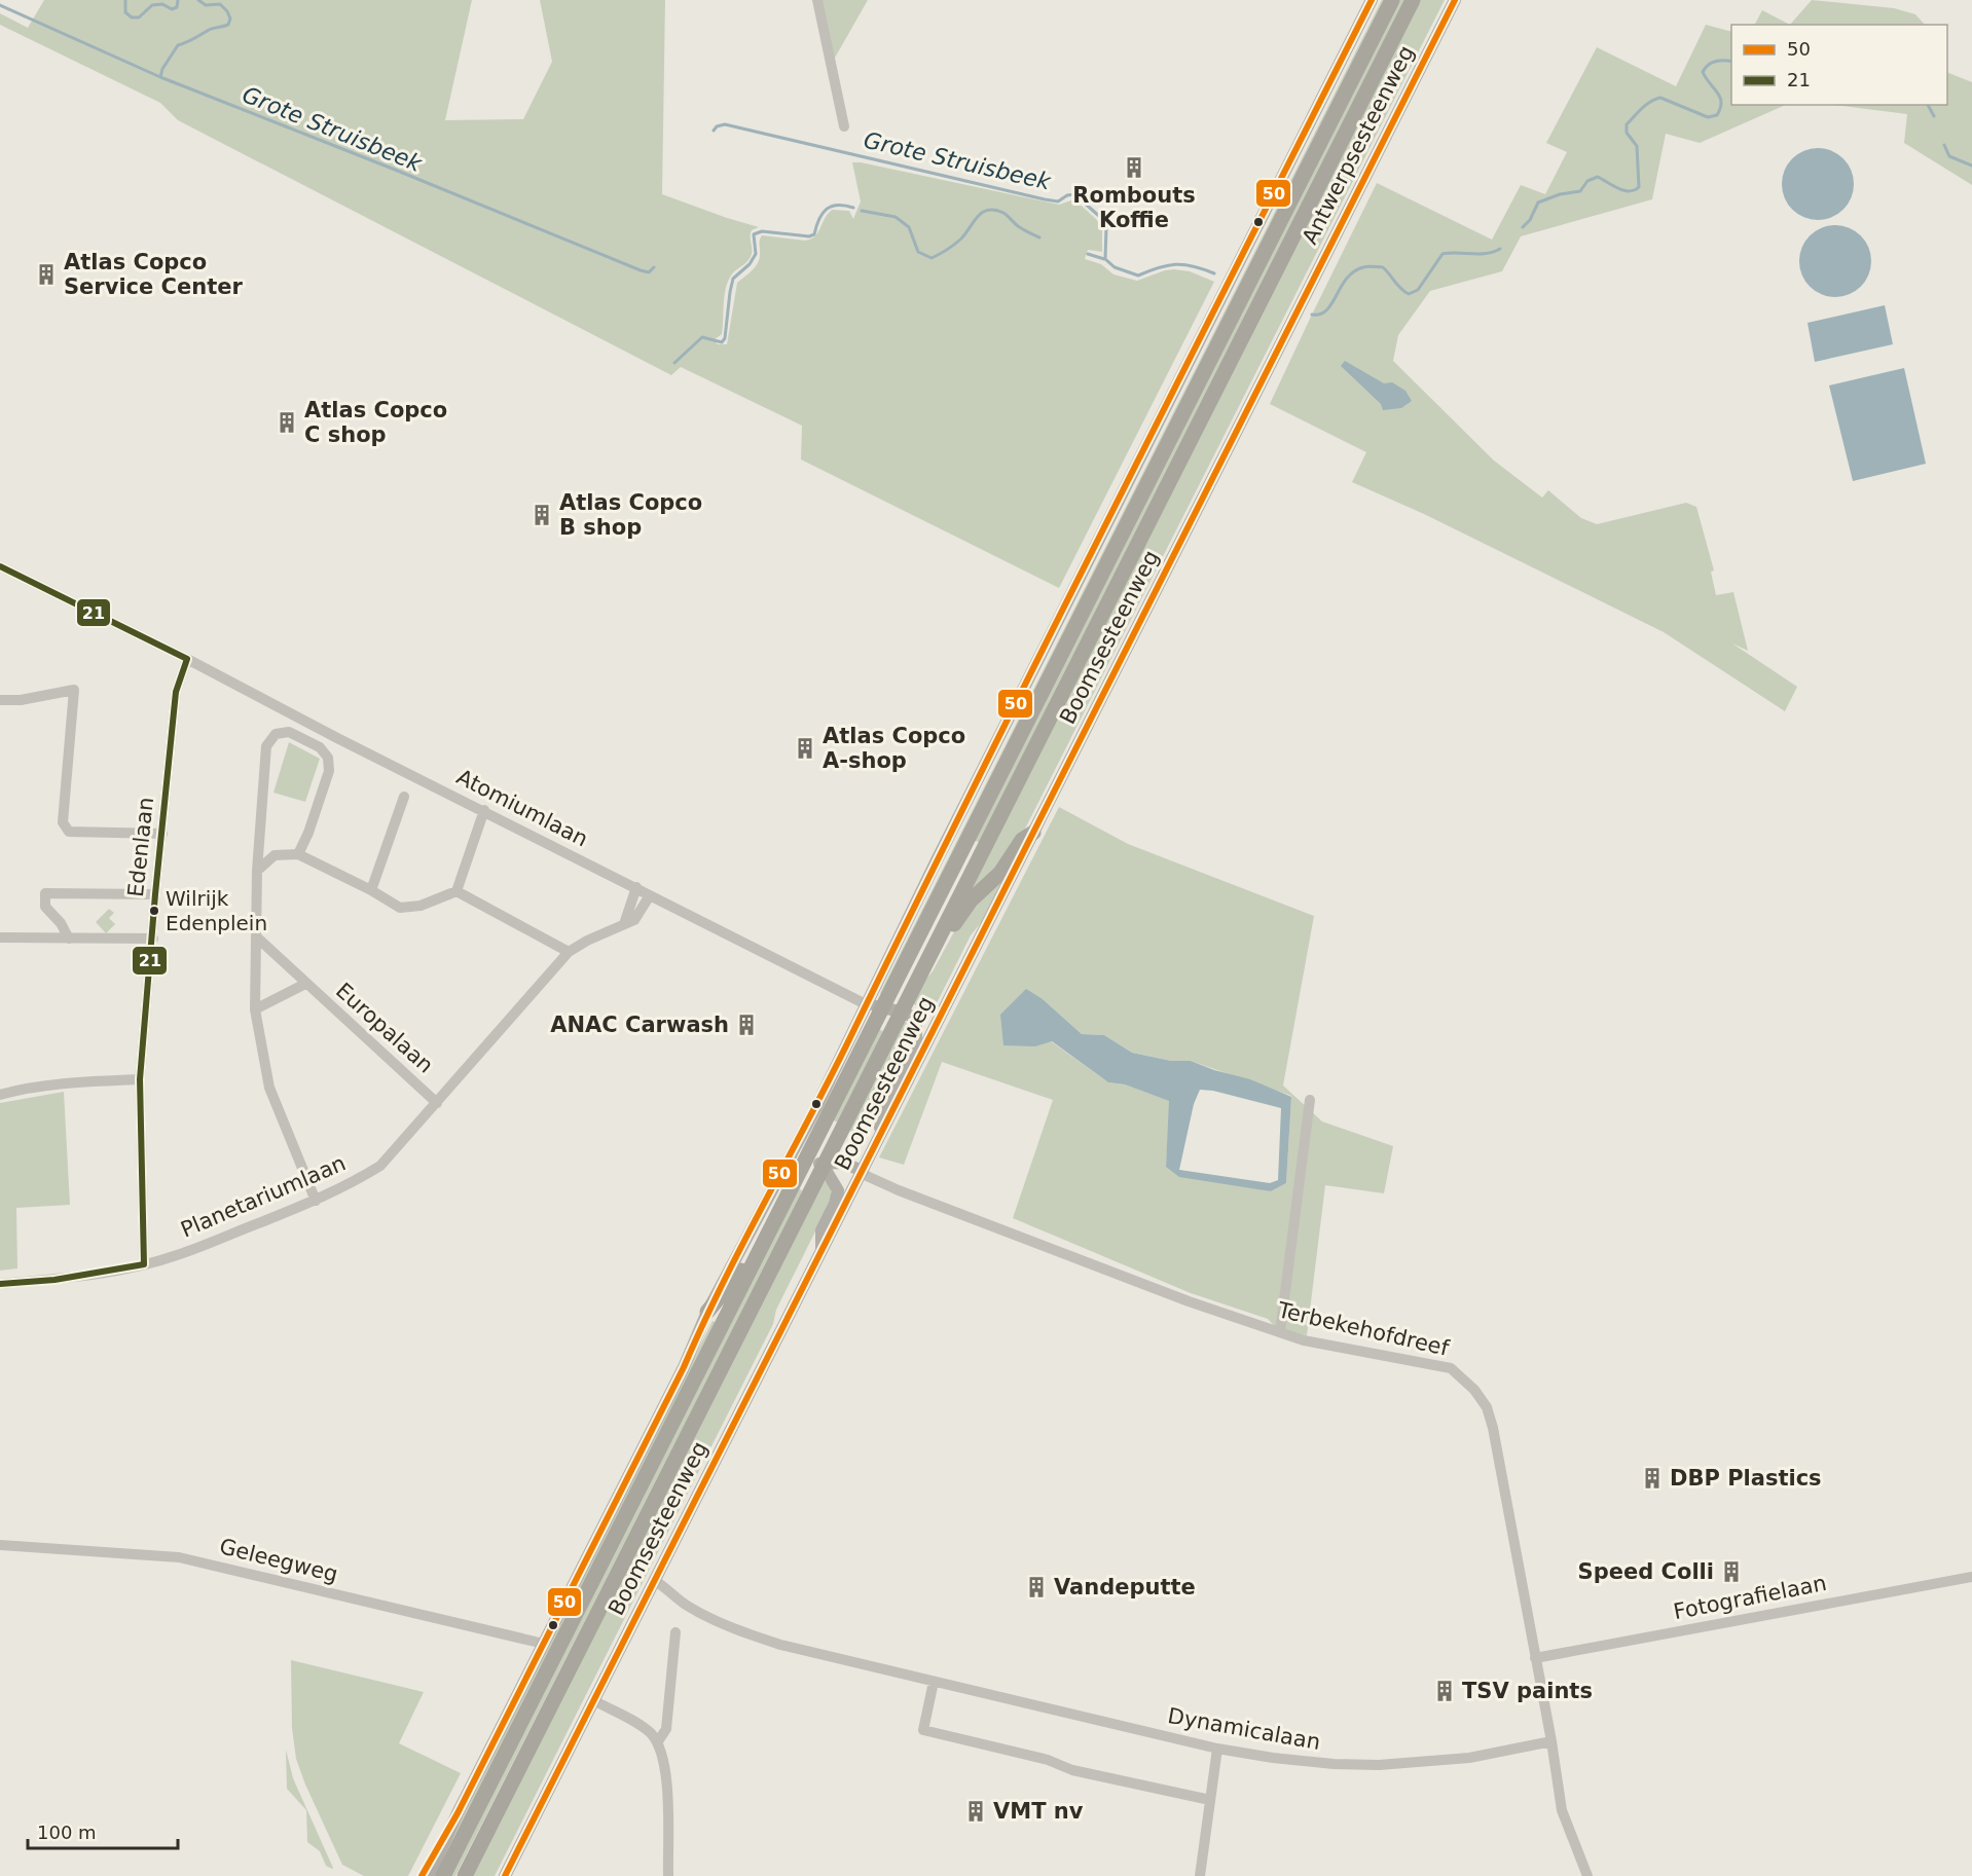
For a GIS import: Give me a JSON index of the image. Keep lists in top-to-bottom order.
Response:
{
  "streets": {
    "main road": [
      "Antwerpsesteenweg",
      "Boomsesteenweg",
      "Atomiumlaan",
      "Terbekehofdreef"
    ],
    "street": [
      "Edenlaan",
      "Europalaan",
      "Planetariumlaan",
      "Geleegweg",
      "Fotografielaan",
      "Dynamicalaan"
    ]
  },
  "crossings": [
    ["Antwerpsesteenweg", "Boomsesteenweg"],
    ["Boomsesteenweg", "Terbekehofdreef"],
    ["Boomsesteenweg", "Dynamicalaan"],
    ["Atomiumlaan", "Edenlaan"],
    ["Atomiumlaan", "Planetariumlaan"],
    ["Edenlaan", "Planetariumlaan"],
    ["Europalaan", "Planetariumlaan"],
    ["Terbekehofdreef", "Fotografielaan"],
    ["Terbekehofdreef", "Dynamicalaan"]
  ],
  "water": ["Grote Struisbeek"],
  "places": {
    "building": [
      "Rombouts Koffie",
      "Atlas Copco Service Center",
      "Atlas Copco C shop",
      "Atlas Copco B shop",
      "Atlas Copco A-shop",
      "ANAC Carwash",
      "DBP Plastics",
      "Speed Colli",
      "Vandeputte",
      "TSV paints",
      "VMT nv"
    ],
    "other": ["Wilrijk Edenplein"]
  },
  "lines": ["transit line 50", "transit line 21"],
  "legend": ["50", "21"],
  "scale_bar": "100 m"
}
